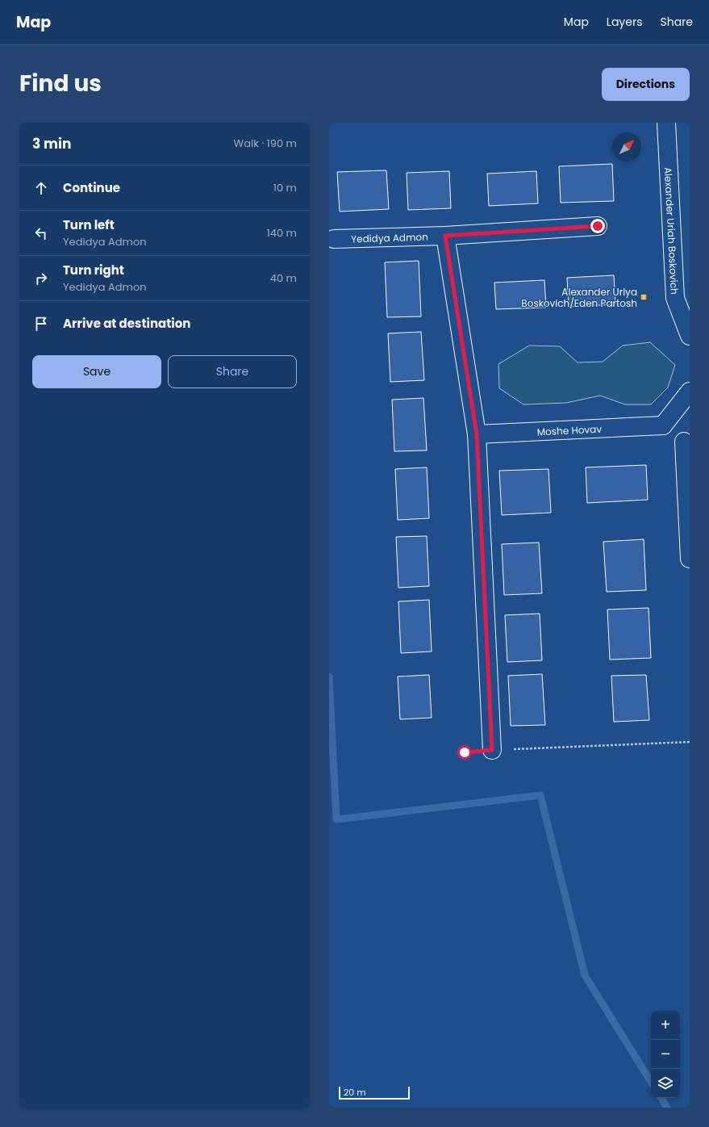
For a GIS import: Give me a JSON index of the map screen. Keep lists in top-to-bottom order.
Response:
{
  "streets": {
    "street": ["Alexander Uriah Boskovich", "Yedidya Admon", "Moshe Hovav"]
  },
  "places": {
    "transit": ["Alexander Uriya Boskovich/Eden Partosh"]
  },
  "scale_bar": "20 m",
  "north": "top right",
  "page": {
    "header": "Map",
    "nav": ["Map", "Layers", "Share"],
    "title": "Find us",
    "buttons": [
      "Directions",
      ["Save", "Share"]
    ],
    "heading": ["3 min", "Walk · 190 m"],
    "list": [
      ["Continue", "10 m"],
      ["Turn left", "Yedidya Admon", "140 m"],
      ["Turn right", "Yedidya Admon", "40 m"],
      "Arrive at destination"
    ],
    "map_buttons": ["+", "−"],
    "scale": "20 m"
  }
}
